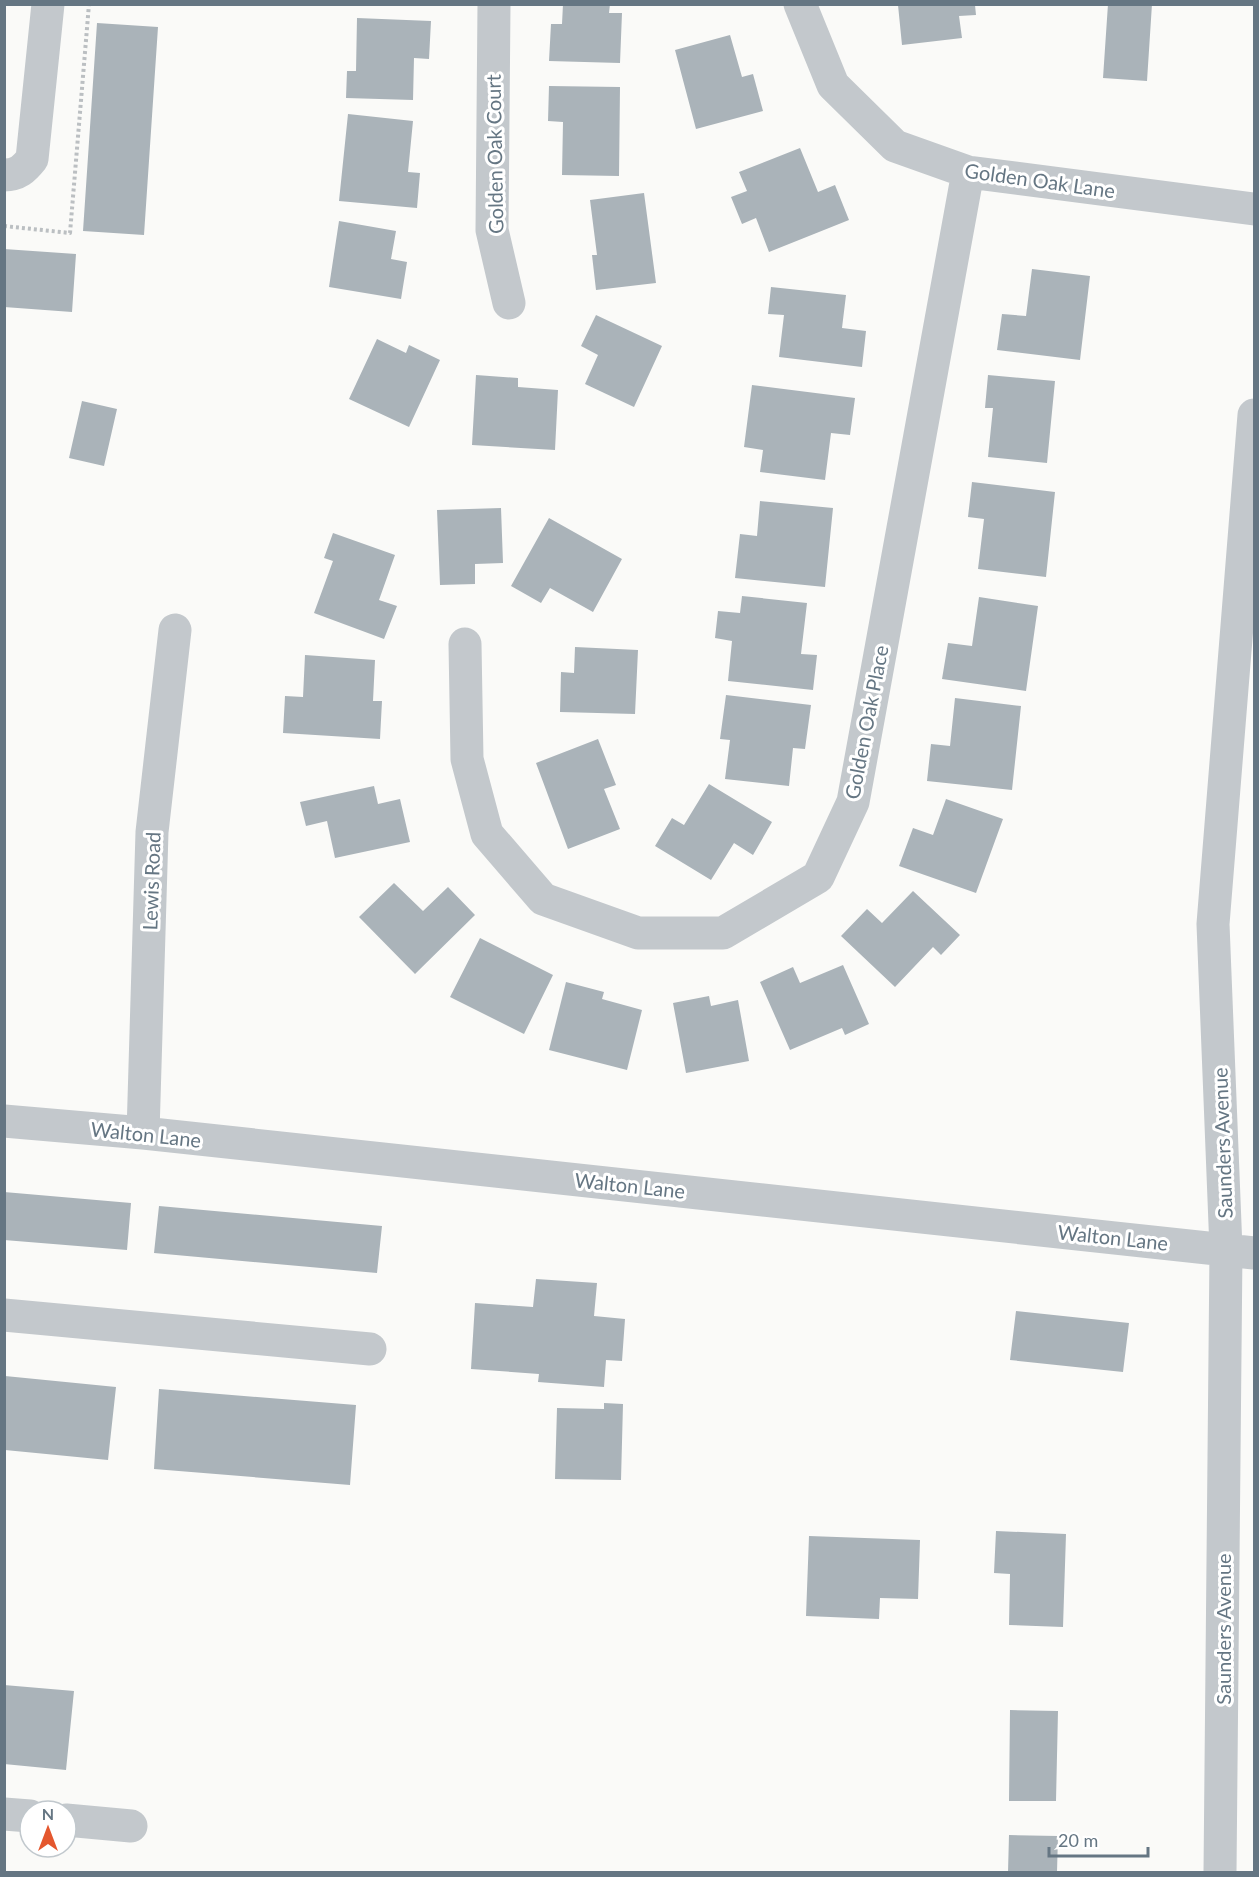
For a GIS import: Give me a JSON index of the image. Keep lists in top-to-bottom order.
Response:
{
  "streets": {
    "street": [
      "Golden Oak Court",
      "Golden Oak Lane",
      "Golden Oak Place",
      "Lewis Road",
      "Walton Lane",
      "Saunders Avenue"
    ]
  },
  "crossings": [
    ["Golden Oak Lane", "Golden Oak Place"],
    ["Lewis Road", "Walton Lane"],
    ["Walton Lane", "Saunders Avenue"]
  ],
  "scale_bar": "20 m",
  "north": "top"
}
